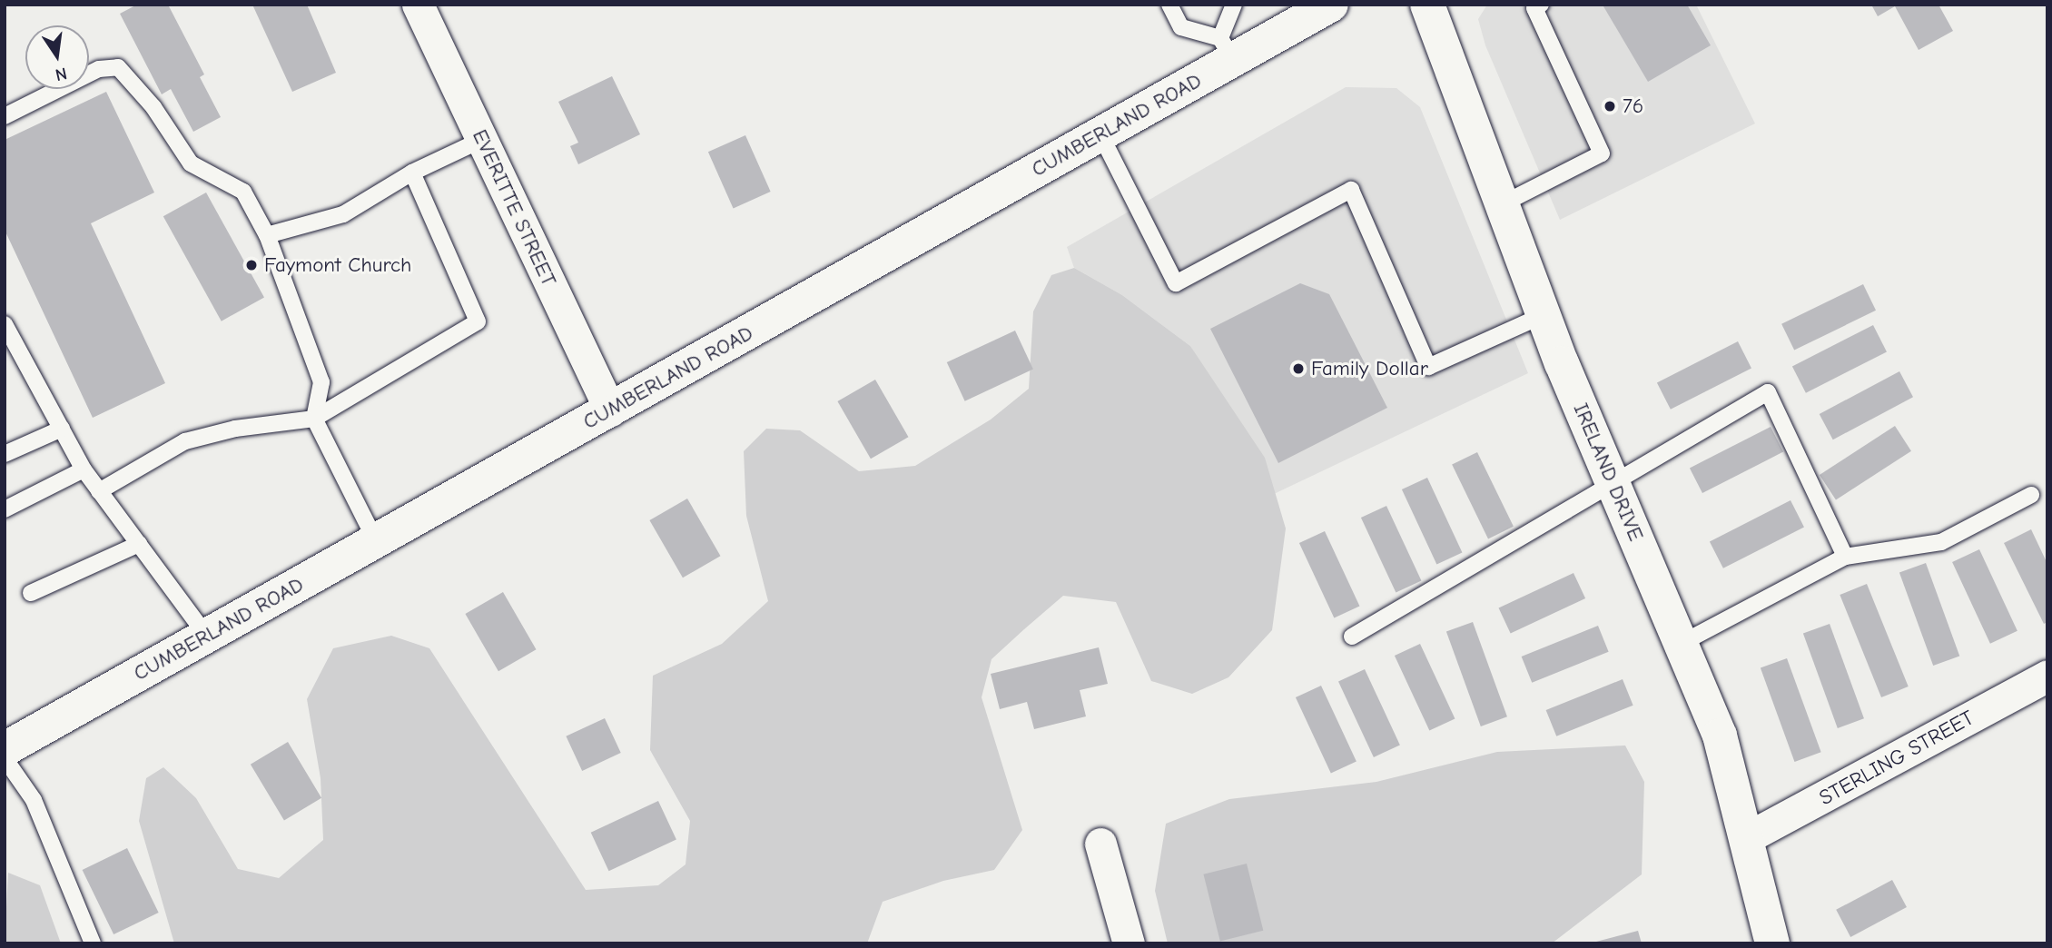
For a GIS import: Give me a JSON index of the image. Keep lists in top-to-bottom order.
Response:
{
  "streets": {
    "main road": ["CUMBERLAND ROAD", "IRELAND DRIVE"],
    "street": ["EVERITTE STREET", "STERLING STREET"]
  },
  "crossings": [
    ["CUMBERLAND ROAD", "EVERITTE STREET"],
    ["IRELAND DRIVE", "STERLING STREET"]
  ],
  "places": ["76", "Faymont Church", "Family Dollar"],
  "north": "bottom"
}
